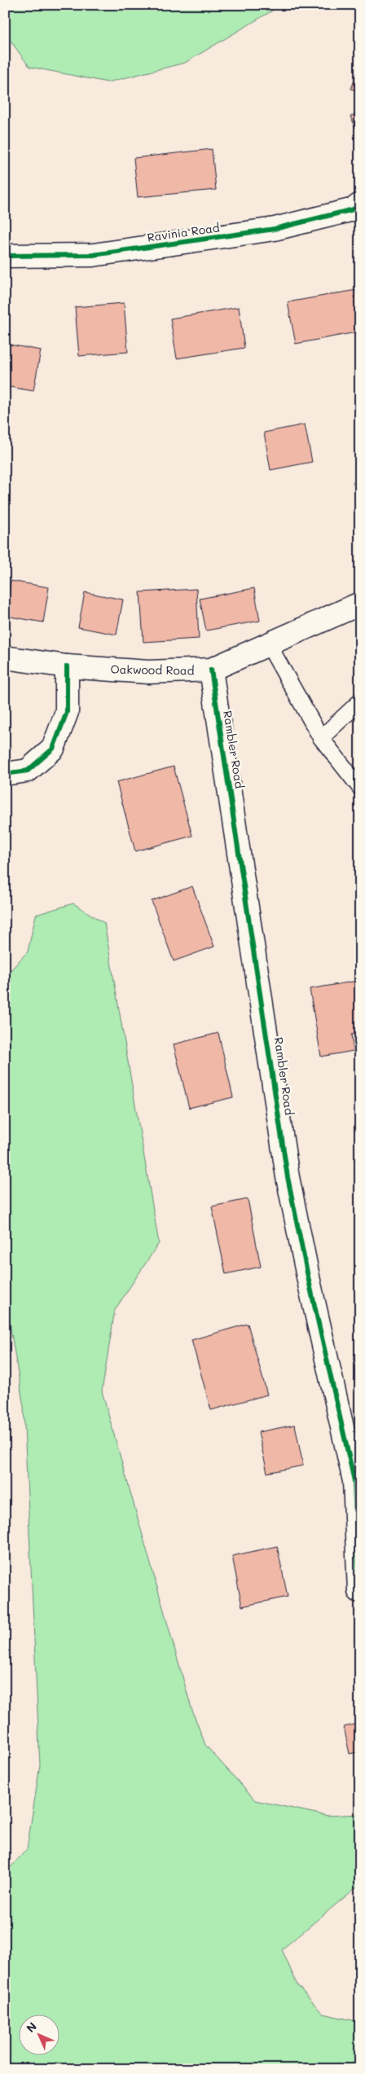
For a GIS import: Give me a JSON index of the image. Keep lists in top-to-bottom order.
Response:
{
  "streets": {
    "street": ["Ravinia Road", "Oakwood Road", "Rambler Road"]
  },
  "crossings": [
    ["Oakwood Road", "Rambler Road"]
  ],
  "north": "top left"
}
